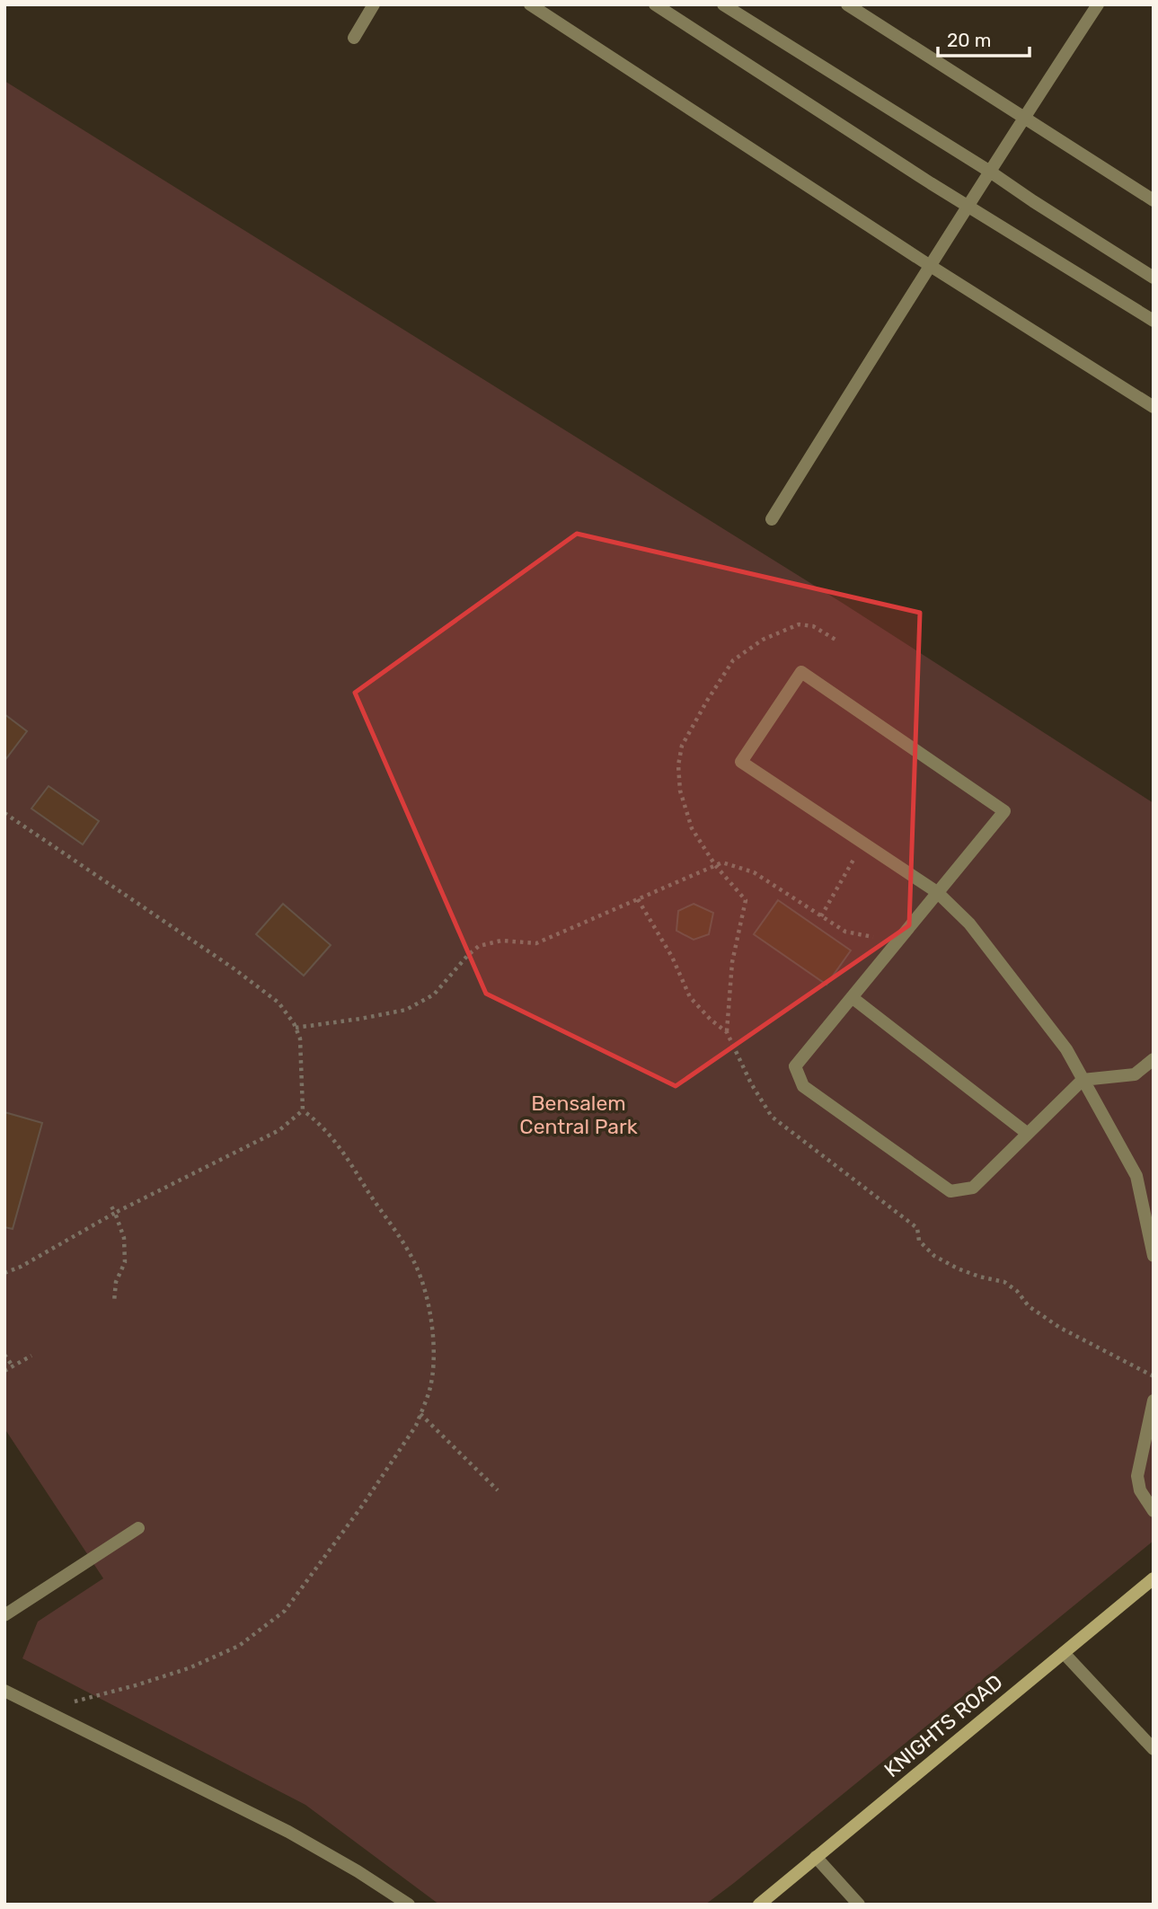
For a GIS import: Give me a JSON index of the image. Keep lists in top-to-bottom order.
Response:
{
  "streets": {
    "main road": ["KNIGHTS ROAD"]
  },
  "parks": ["Bensalem Central Park"],
  "scale_bar": "20 m"
}
